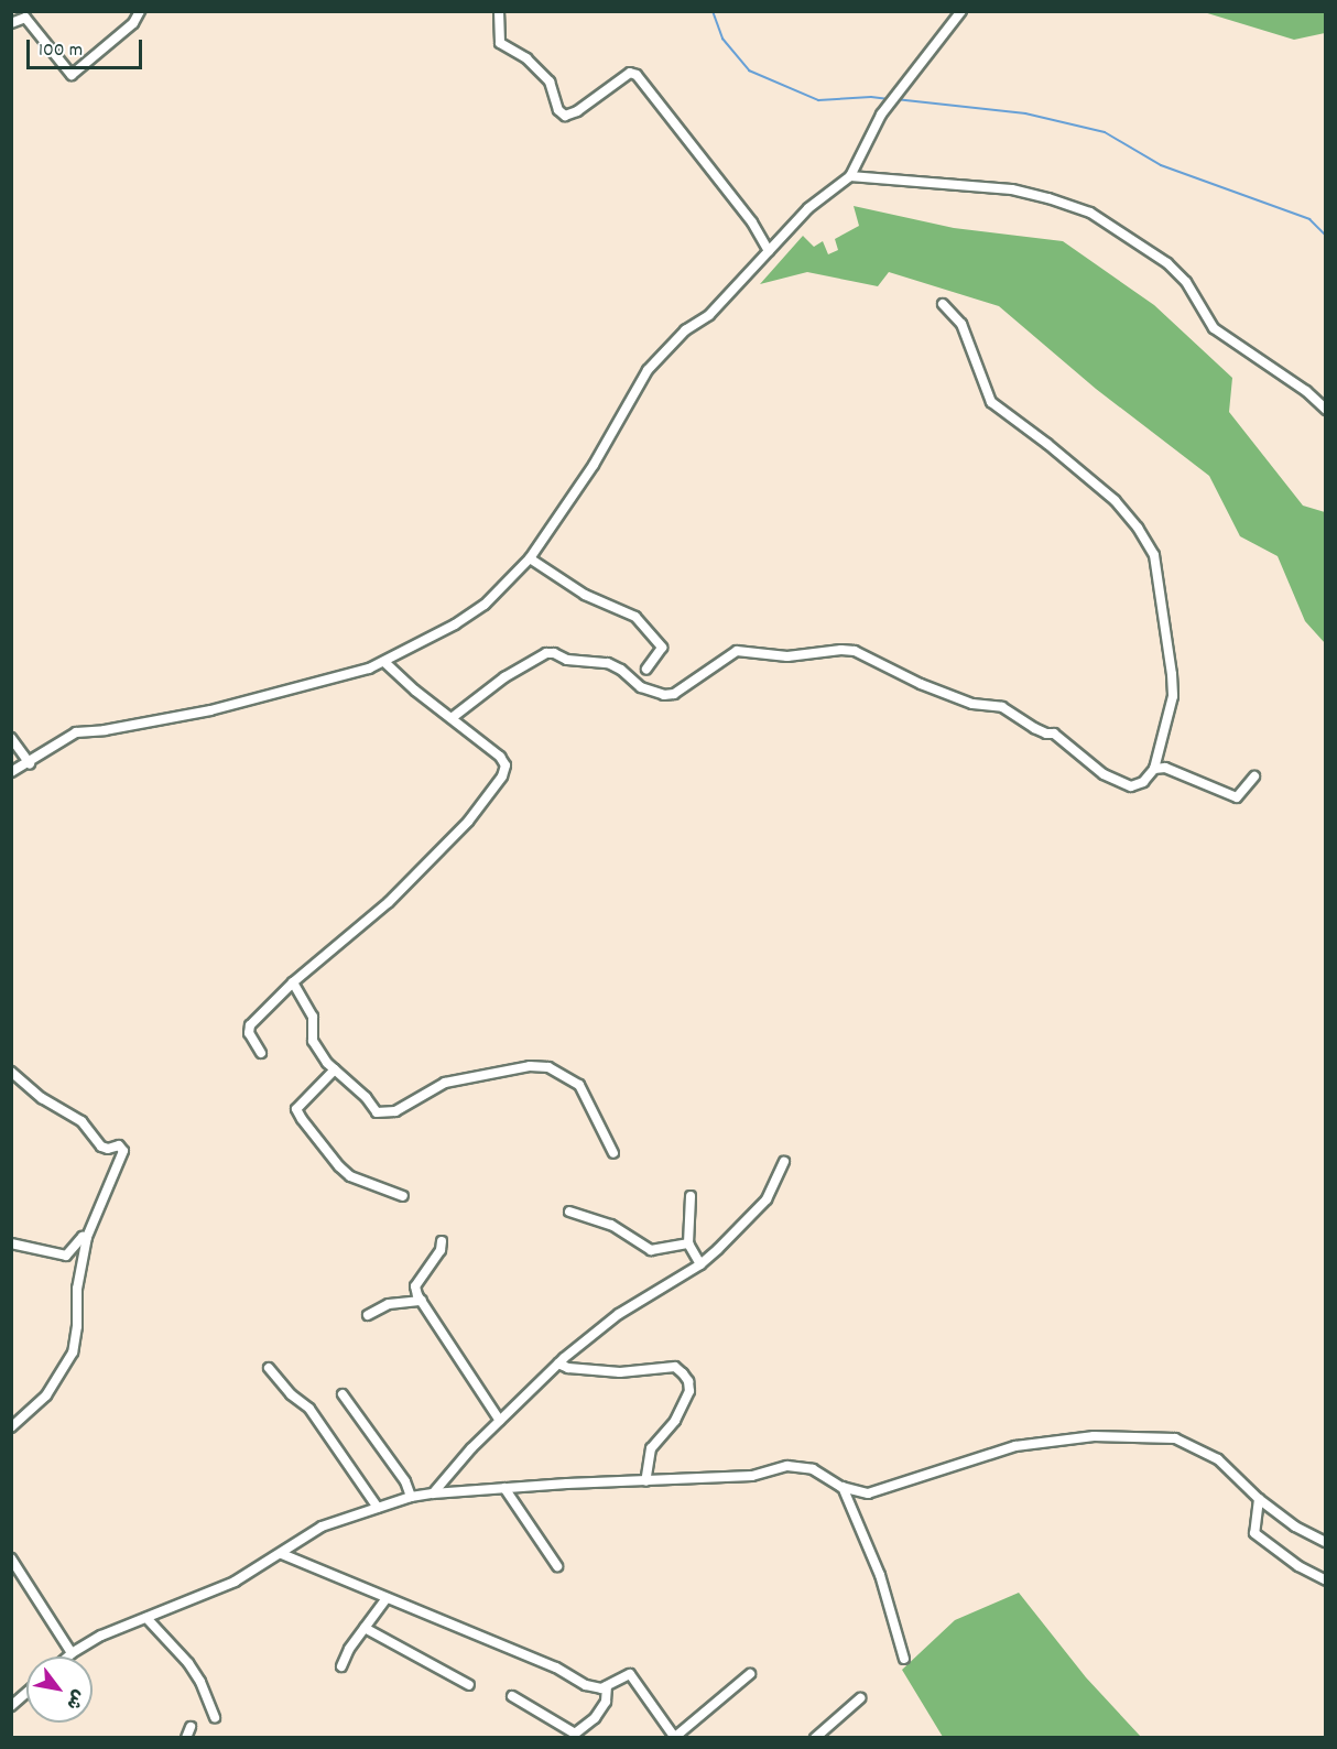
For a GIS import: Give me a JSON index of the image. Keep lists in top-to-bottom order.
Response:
{
  "scale_bar": "100 m",
  "north": "bottom right"
}
